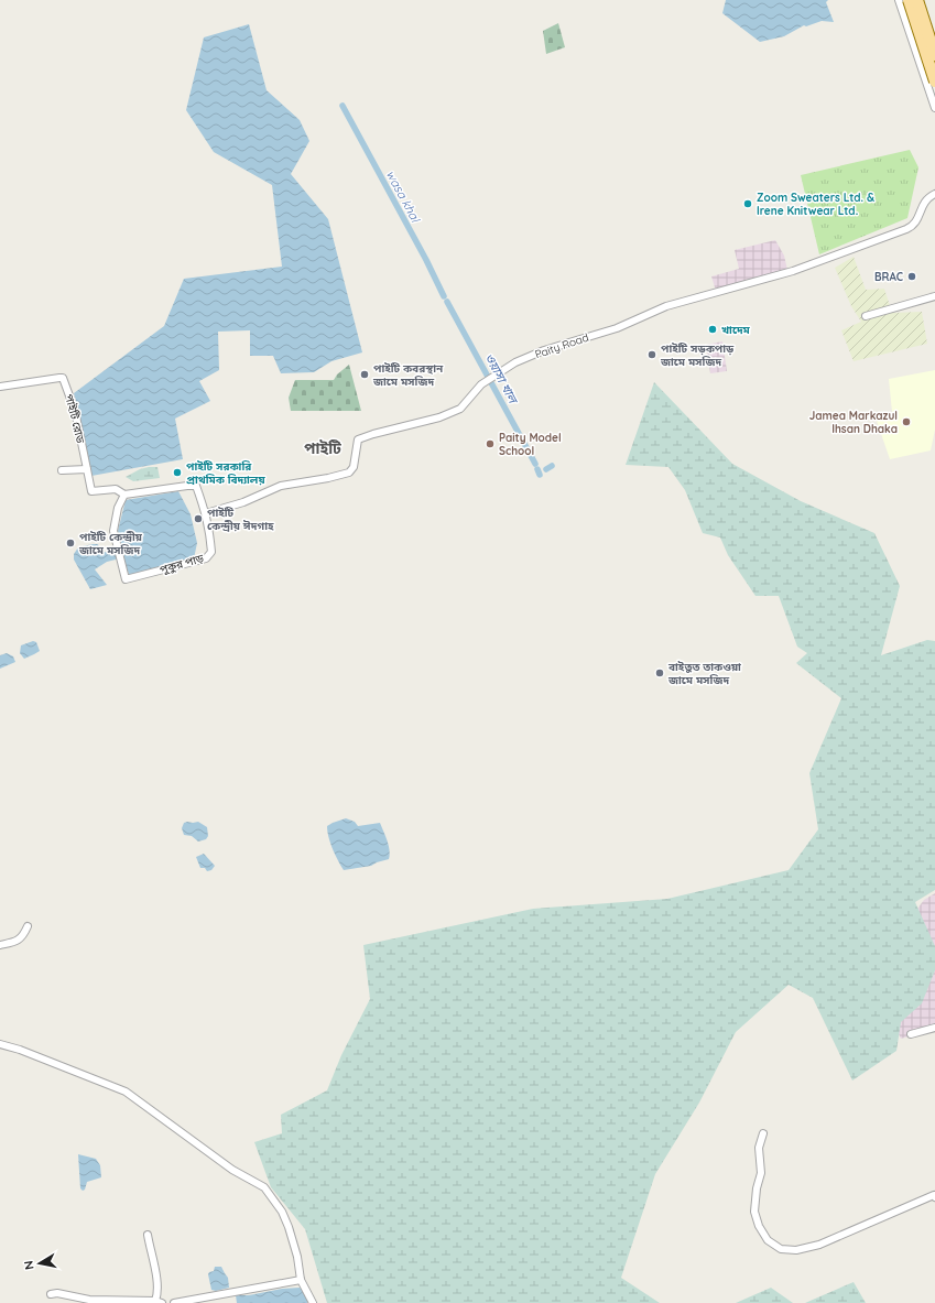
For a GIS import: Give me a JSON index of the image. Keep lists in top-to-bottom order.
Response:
{
  "streets": {
    "street": ["Paity Road", "পাইটি রোড", "পুকুর পাড়"]
  },
  "crossings": [
    ["Paity Road", "পুকুর পাড়"]
  ],
  "districts": ["পাইটি"],
  "water": ["wasa khal", "ওয়াসা খাল"],
  "places": [
    "Zoom Sweaters Ltd. & Irene Knitwear Ltd.",
    "BRAC",
    "খাদেম",
    "পাইটি সড়কপাড় জামে মসজিদ",
    "পাইটি কবরস্থান জামে মসজিদ",
    "Jamea Markazul Ihsan Dhaka",
    "Paity Model School",
    "পাইটি সরকারি প্রাথমিক বিদ্যালয়",
    "পাইটি কেন্দ্রীয় ঈদগাহ",
    "পাইটি কেন্দ্রীয় জামে মসজিদ",
    "বাইতুত তাকওয়া জামে মসজিদ"
  ],
  "north": "left"
}
